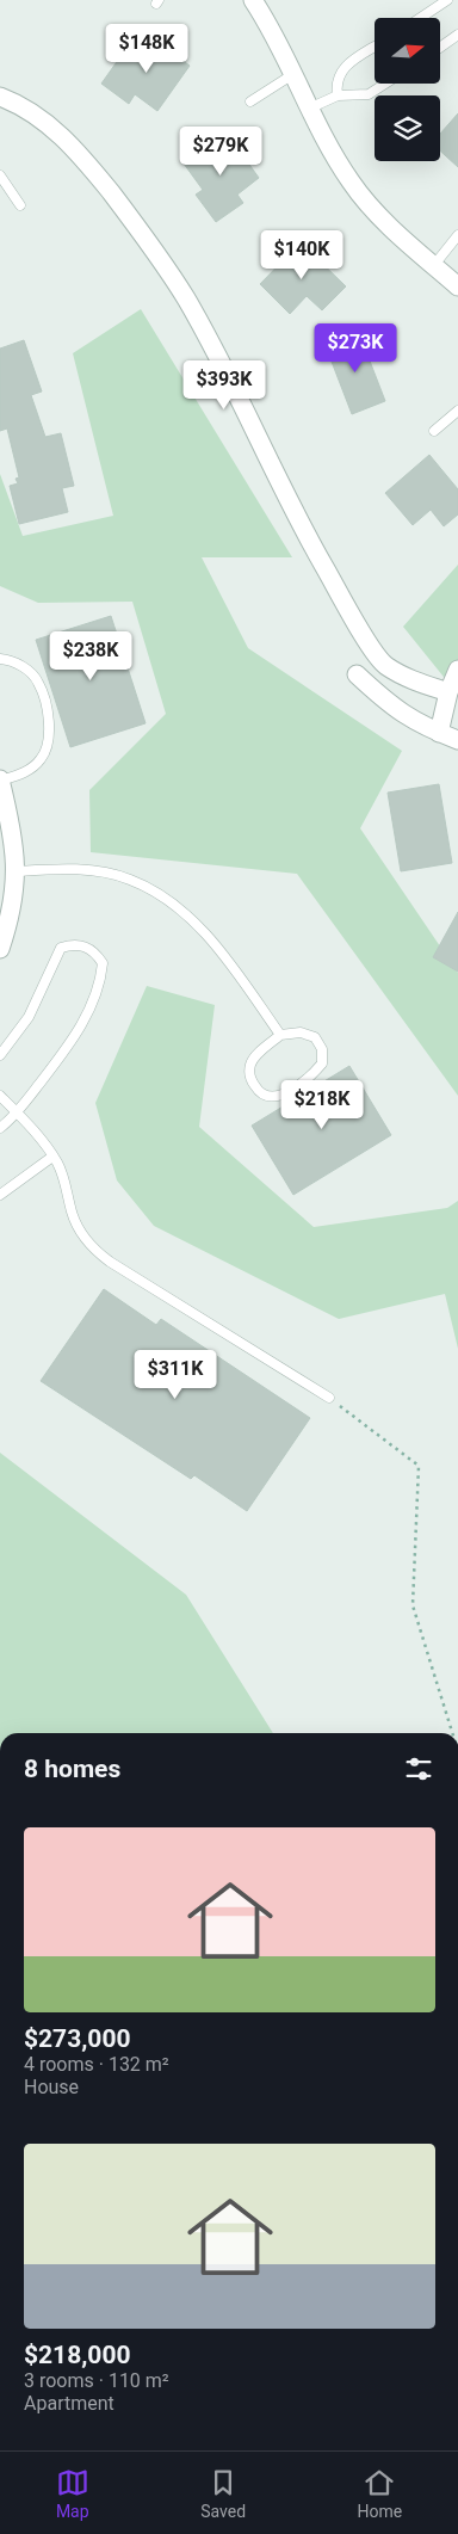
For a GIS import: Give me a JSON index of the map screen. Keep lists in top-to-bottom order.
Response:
{
  "north": "right",
  "page": {
    "price": [
      "$148K",
      "$279K",
      "$140K",
      "$273K",
      "$393K",
      "$238K",
      "$218K",
      "$311K"
    ],
    "heading": "8 homes",
    "list": [
      {
        "name": "$273,000",
        "note": "4 rooms · 132 m² · House"
      },
      {
        "name": "$218,000",
        "note": "3 rooms · 110 m² · Apartment"
      }
    ],
    "tabs": ["Map", "Saved", "Home"]
  }
}
